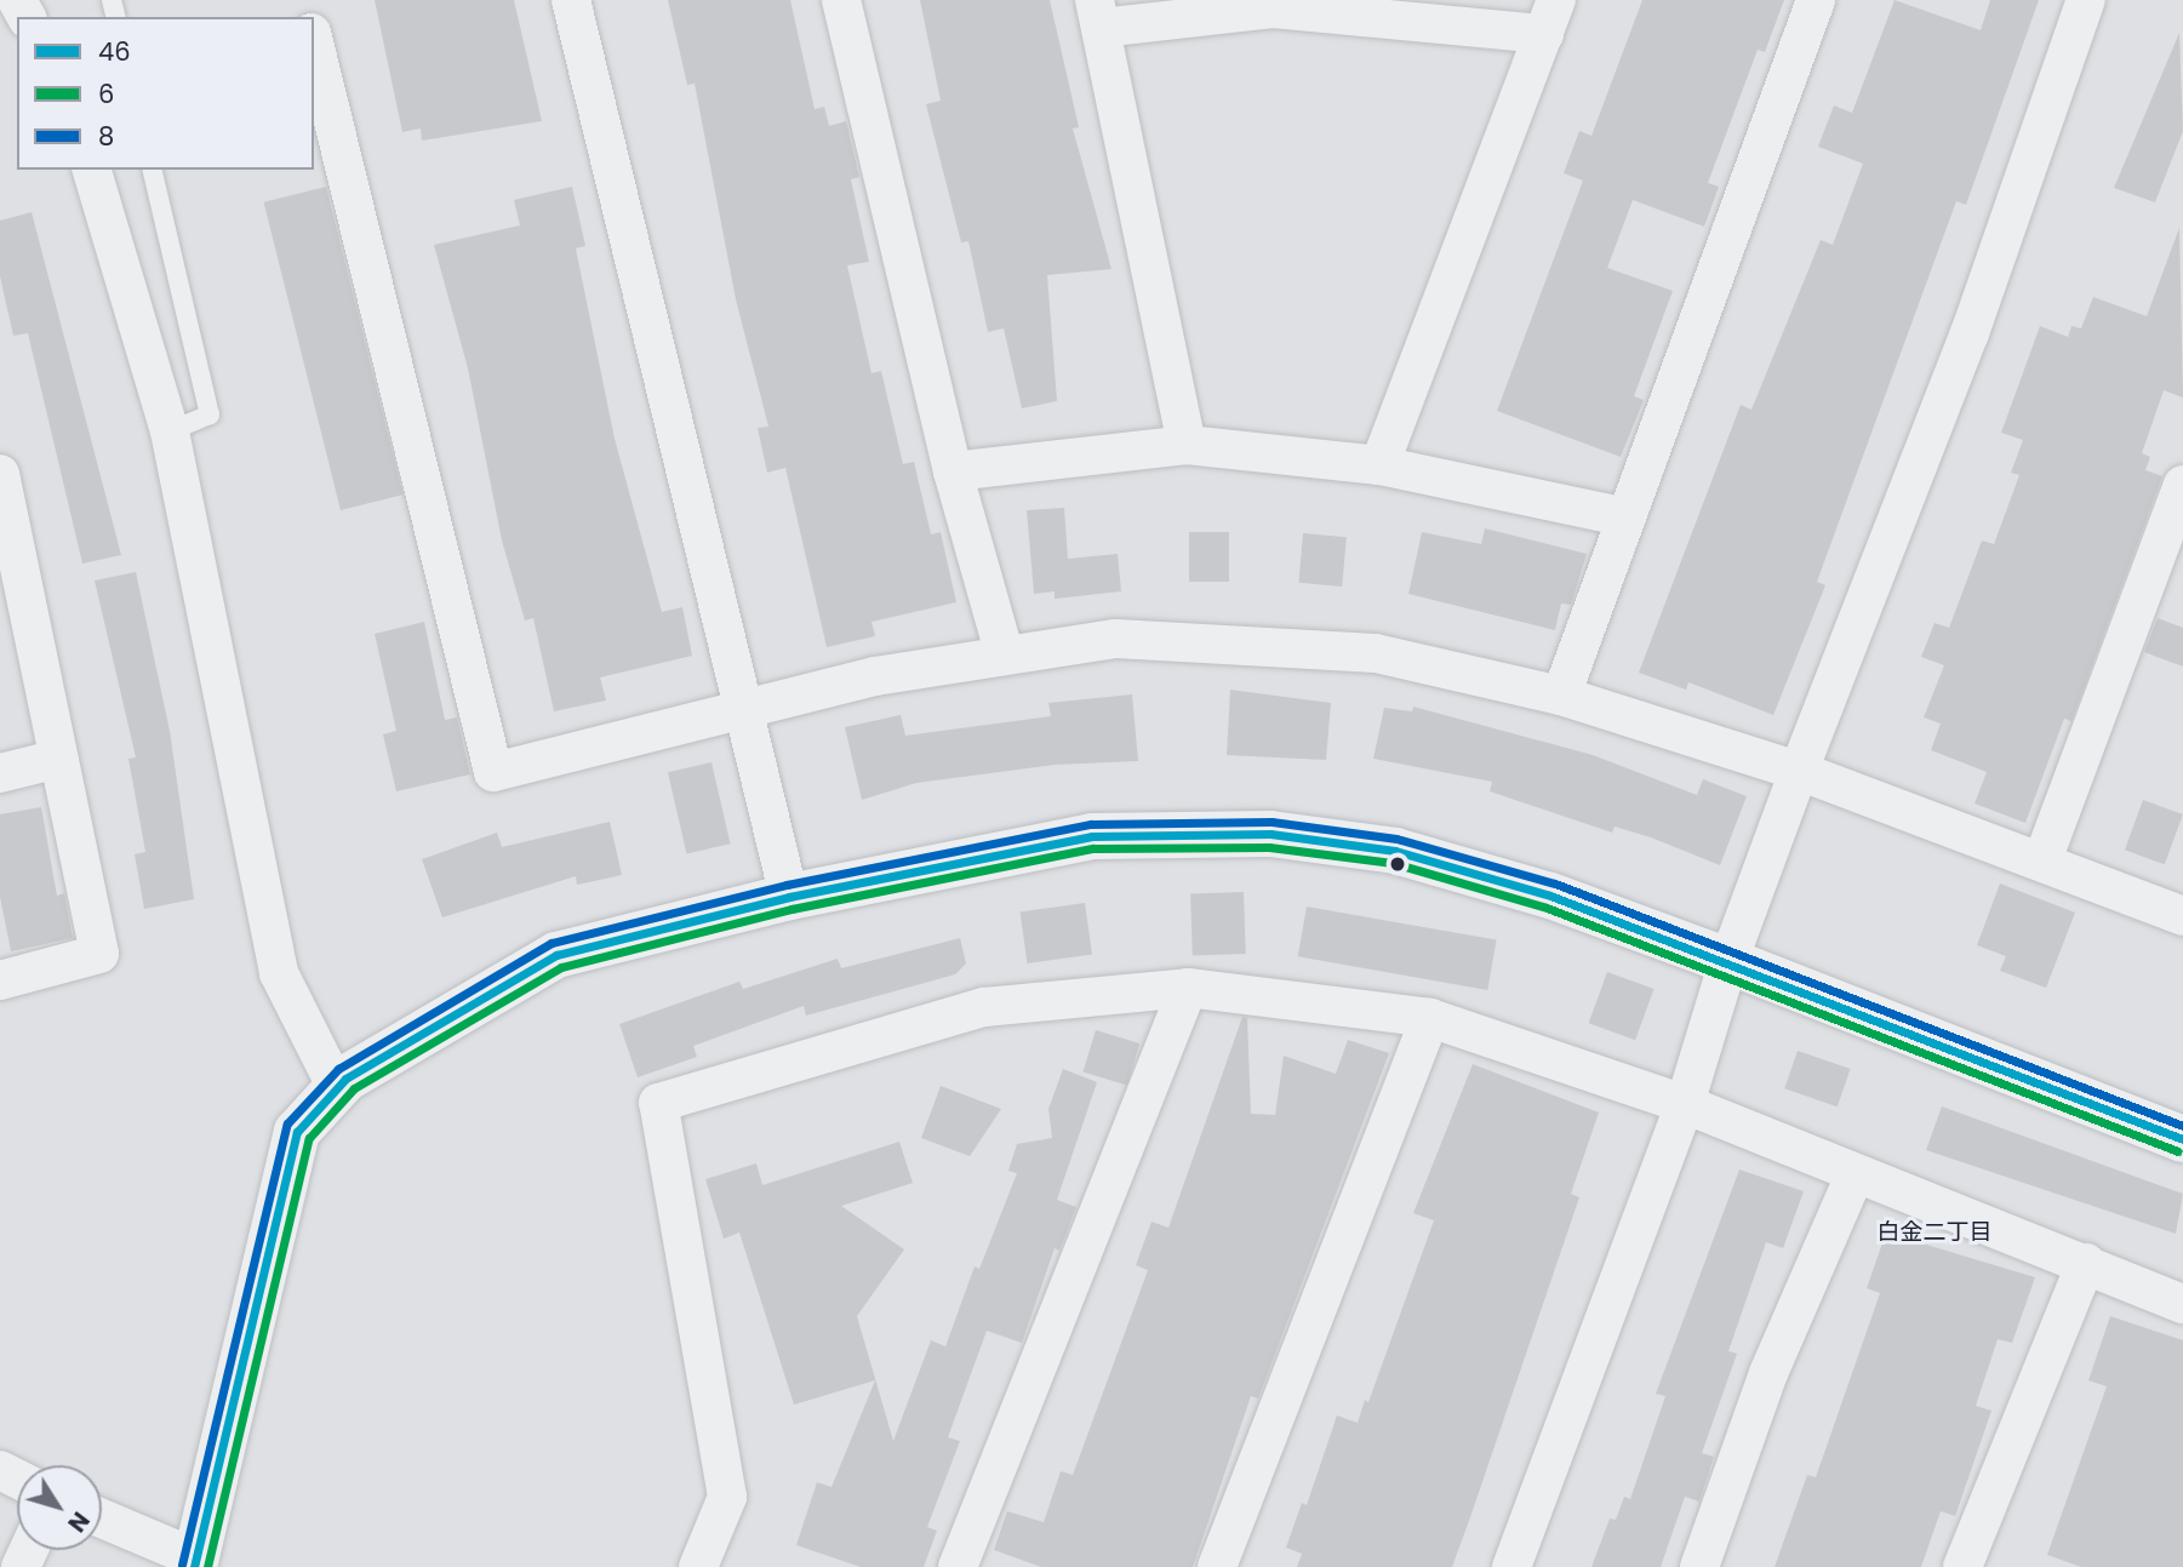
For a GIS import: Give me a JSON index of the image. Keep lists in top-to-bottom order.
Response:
{
  "districts": ["白金二丁目"],
  "lines": ["transit line 8", "transit line 46", "transit line 6"],
  "legend": ["46", "6", "8"],
  "north": "bottom right"
}
